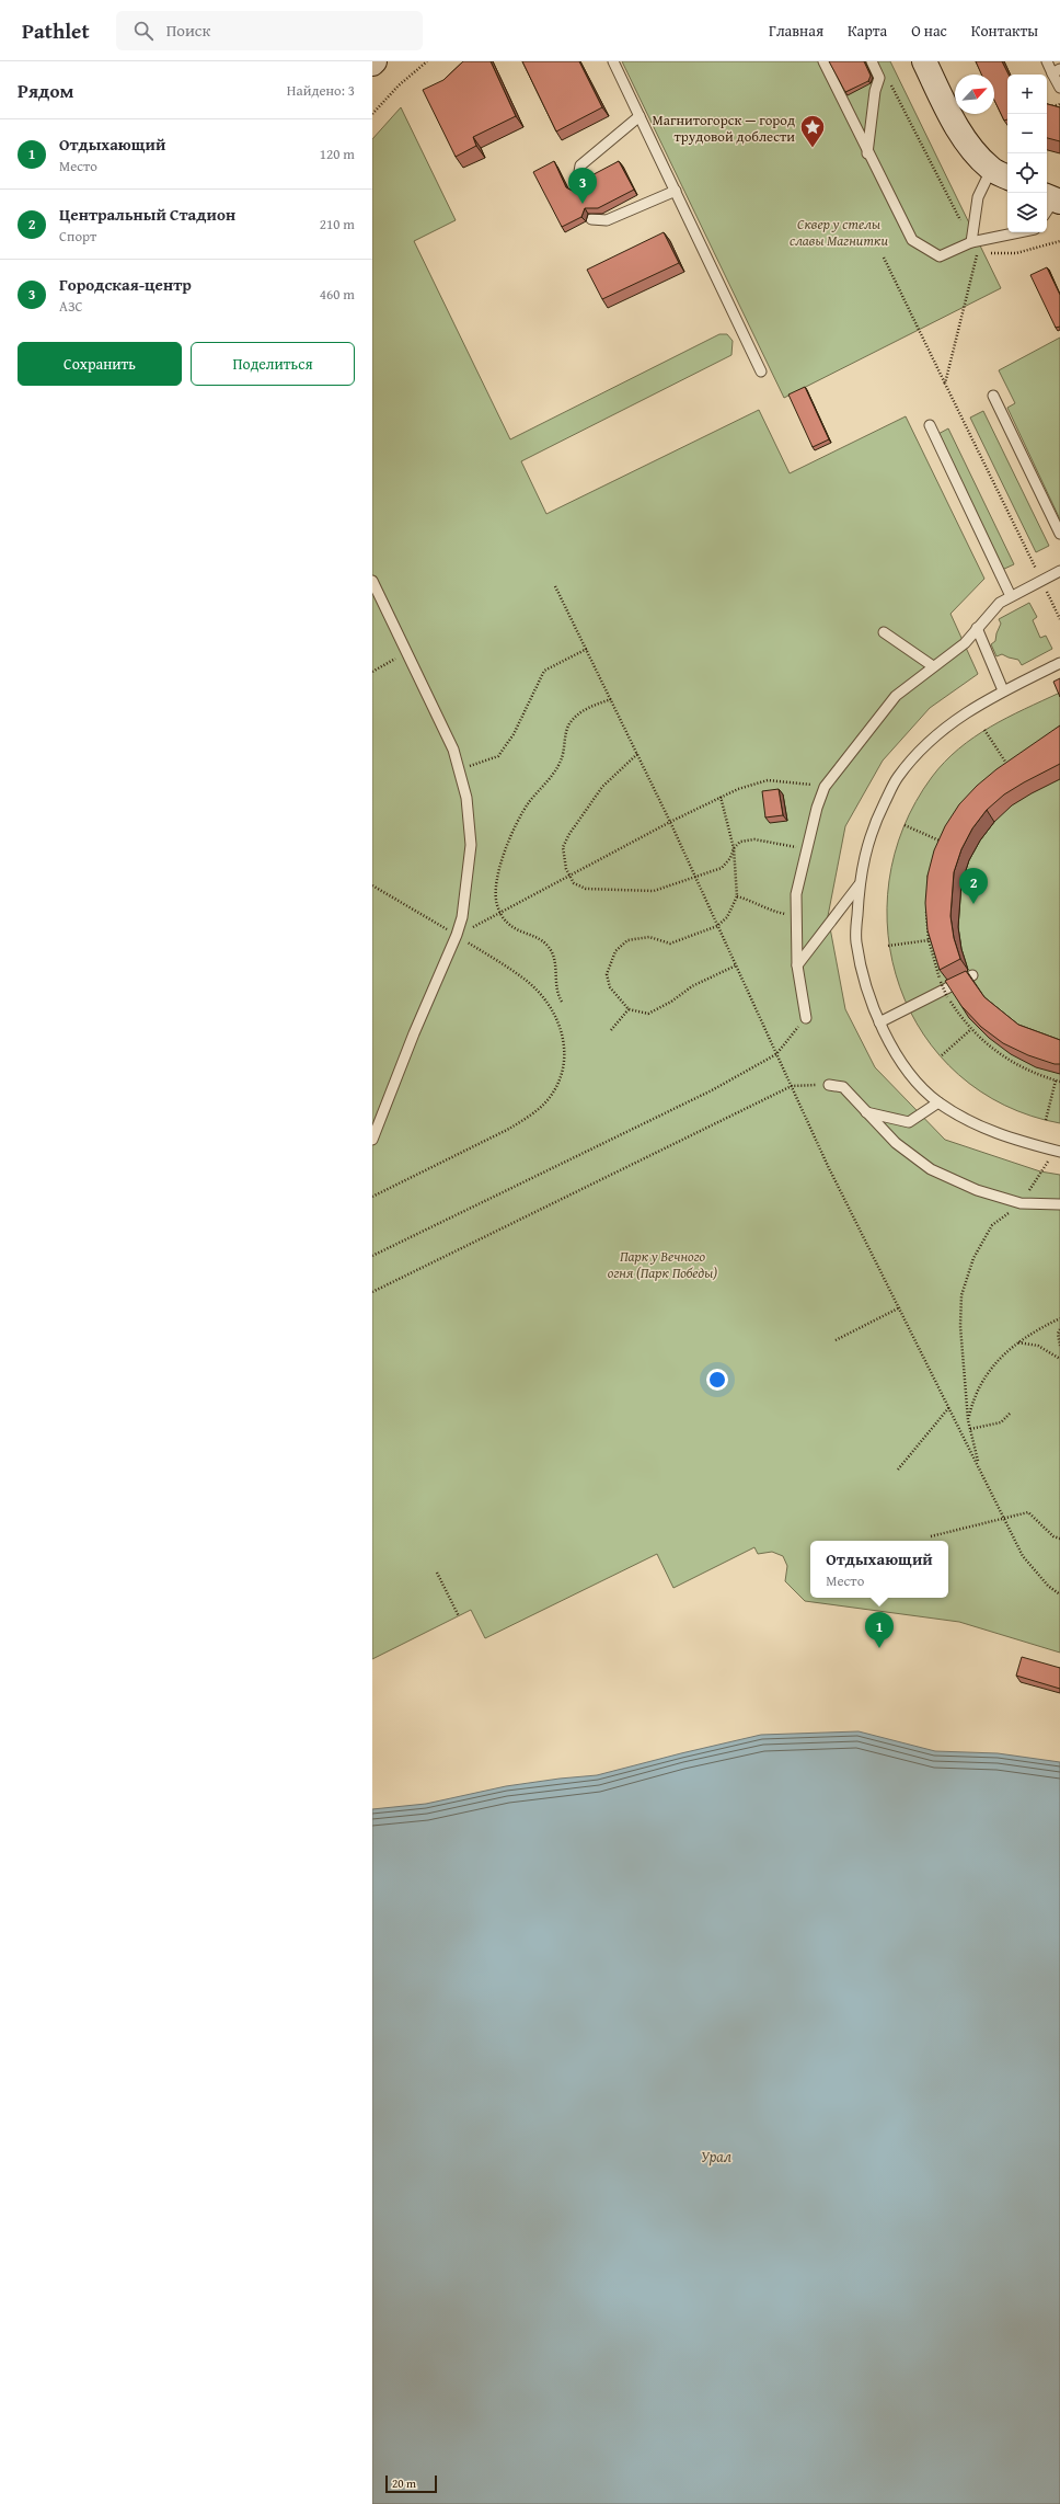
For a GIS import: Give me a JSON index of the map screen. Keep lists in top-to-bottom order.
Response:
{
  "water": ["Урал"],
  "parks": ["Сквер у стелы славы Магнитки", "Парк у Вечного огня (Парк Победы)"],
  "places": {
    "place": ["Магнитогорск — город трудовой доблести"]
  },
  "scale_bar": "20 m",
  "north": "top right",
  "page": {
    "header": "Pathlet",
    "search": "Поиск",
    "nav": [
      "Главная",
      "Карта",
      "О нас",
      "Контакты"
    ],
    "heading": ["Рядом", "Найдено: 3"],
    "map_buttons": ["+", "−"],
    "list": [
      {
        "mark": "1",
        "name": "Отдыхающий",
        "note": "Место",
        "value": "120 m"
      },
      {
        "mark": "2",
        "name": "Центральный Стадион",
        "note": "Спорт",
        "value": "210 m"
      },
      {
        "mark": "3",
        "name": "Городская-центр",
        "note": "АЗС",
        "value": "460 m"
      }
    ],
    "pins": ["3", "2", "1"],
    "buttons": ["Сохранить", "Поделиться"],
    "popup": ["Отдыхающий", "Место"],
    "scale": "20 m"
  }
}
